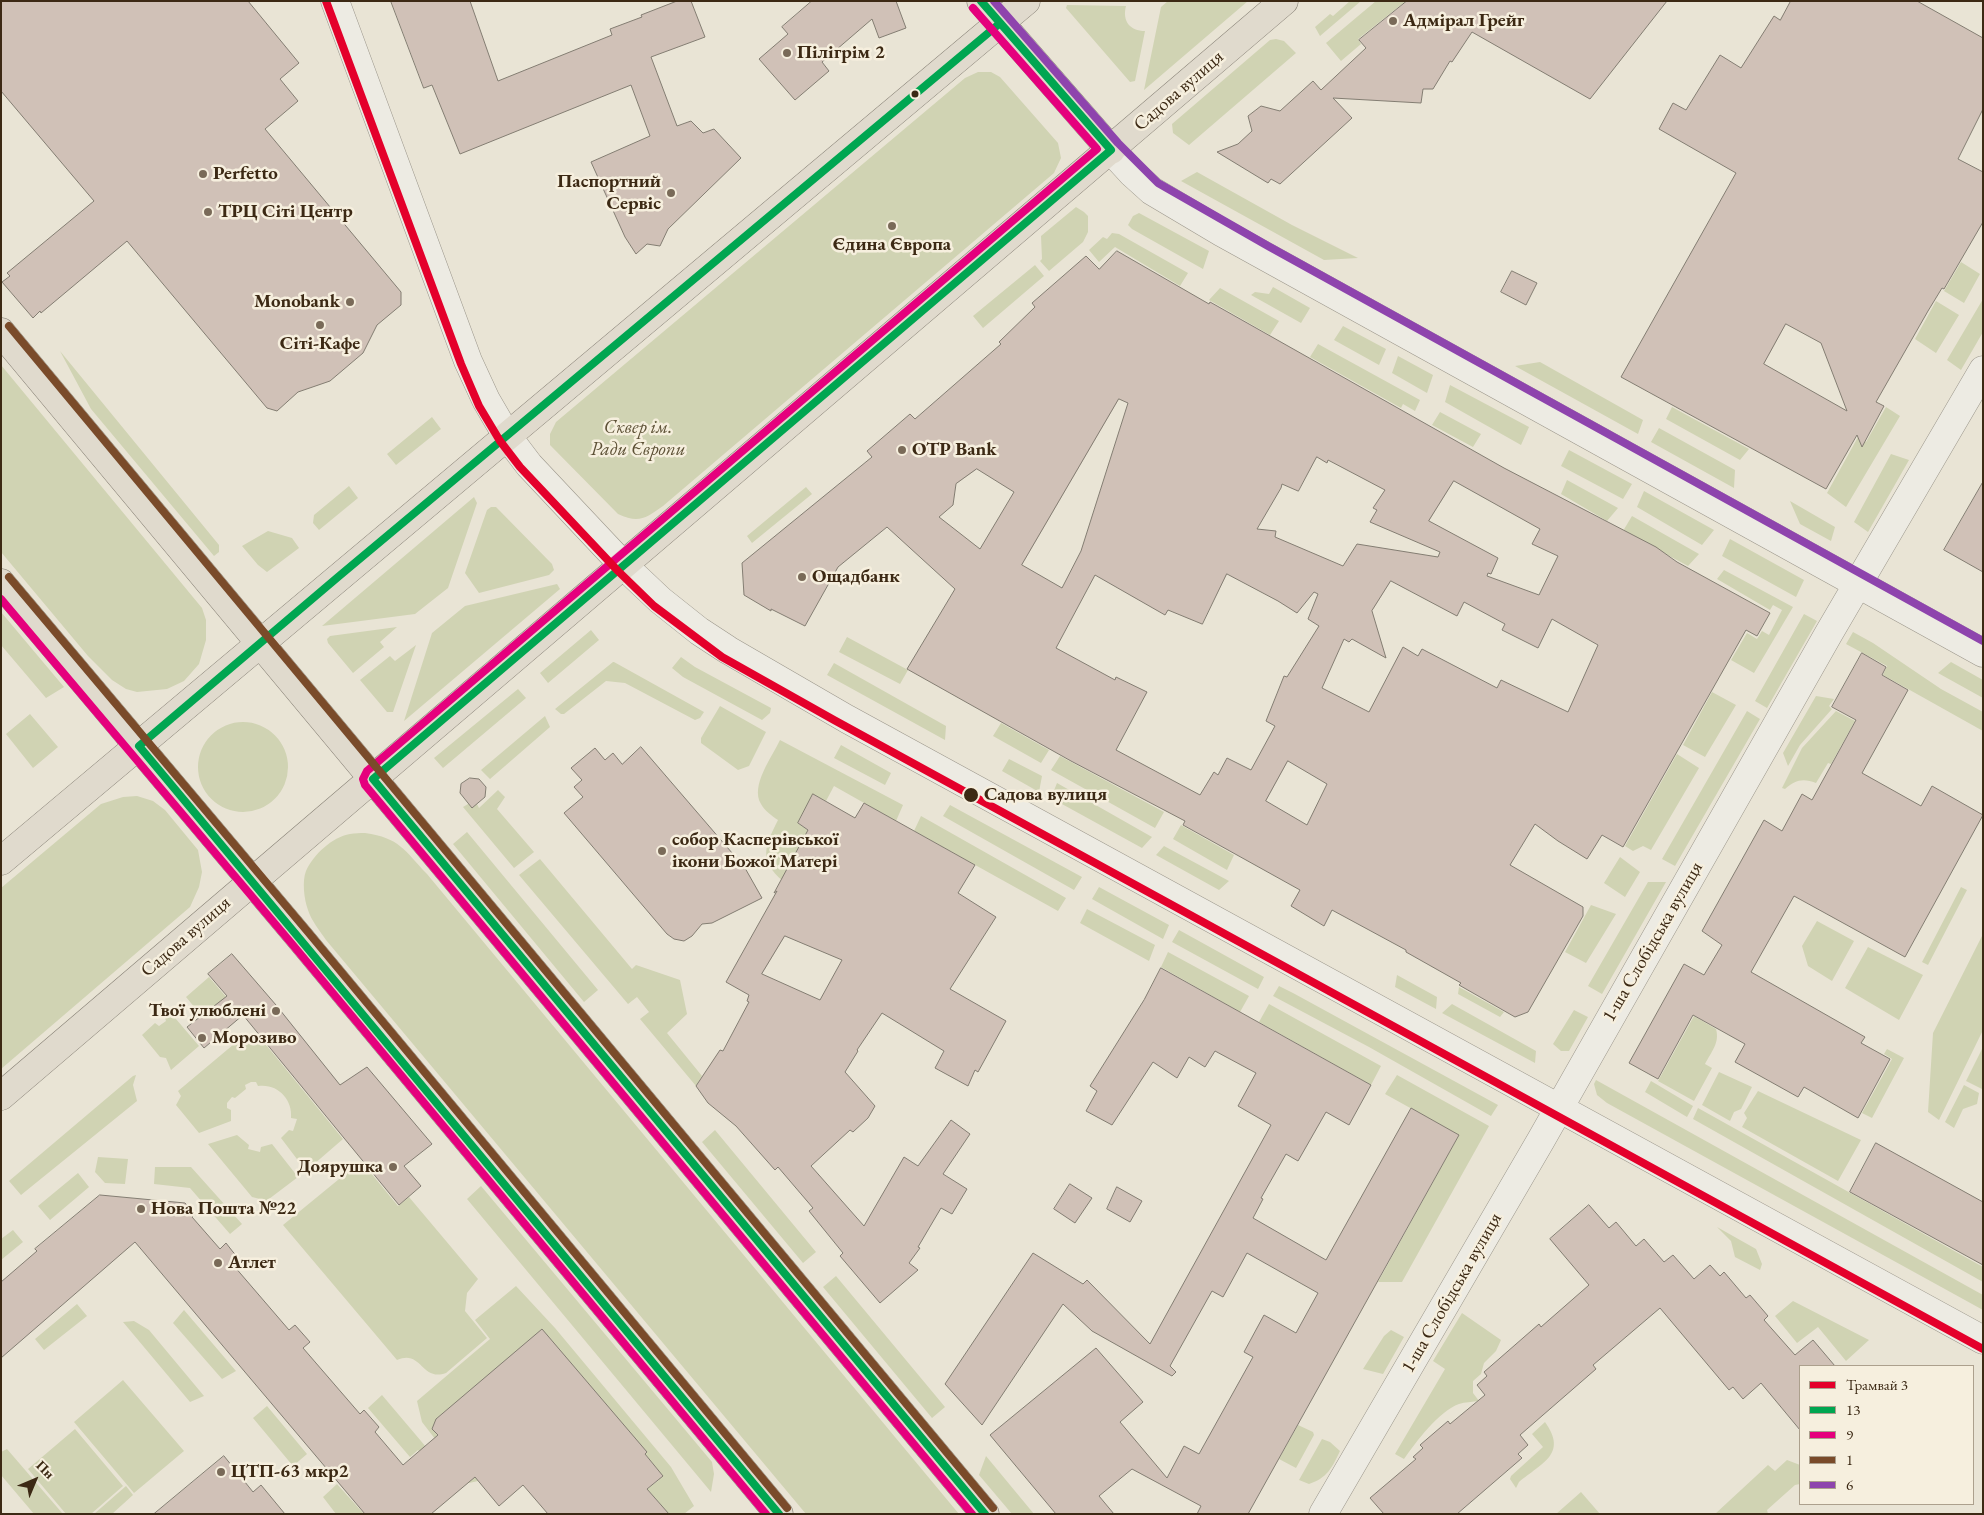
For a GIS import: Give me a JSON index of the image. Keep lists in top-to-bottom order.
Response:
{
  "streets": {
    "main road": ["Садова вулиця"],
    "street": ["1-ша Слобідська вулиця"]
  },
  "parks": ["Сквер ім. Ради Європи"],
  "places": [
    "Адмірал Грейг",
    "Пілігрім 2",
    "Perfetto",
    "Паспортний Сервіс",
    "ТРЦ Сіті Центр",
    "Єдина Європа",
    "Monobank",
    "Сіті-Кафе",
    "OTP Bank",
    "Ощадбанк",
    "Садова вулиця",
    "собор Касперівської ікони Божої Матері",
    "Твої улюблені",
    "Морозиво",
    "Доярушка",
    "Нова Пошта №22",
    "Атлет",
    "ЦТП-63 мкр2"
  ],
  "lines": [
    "tram line 3",
    "transit line 13",
    "transit line 6",
    "transit line 9",
    "transit line 1"
  ],
  "legend": [
    "Трамвай 3",
    "13",
    "9",
    "1",
    "6"
  ],
  "north": "top right"
}
